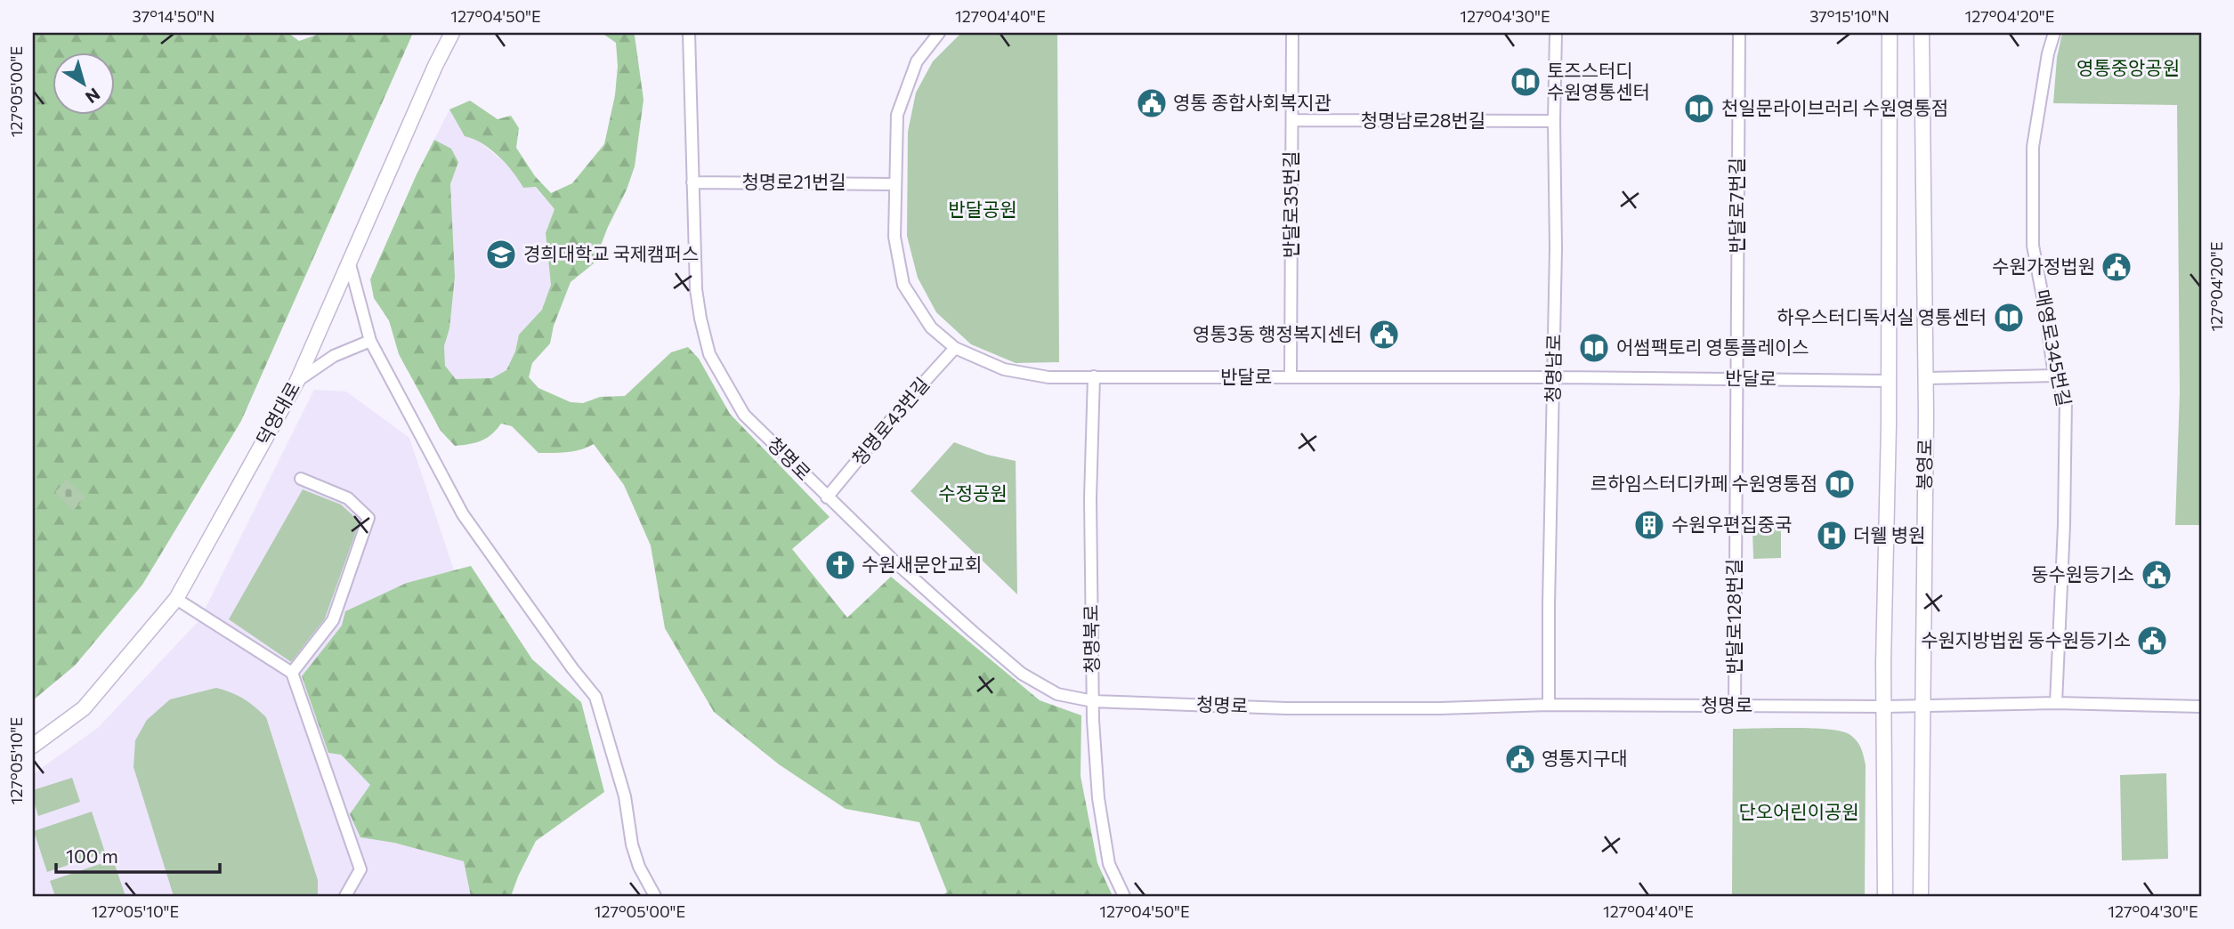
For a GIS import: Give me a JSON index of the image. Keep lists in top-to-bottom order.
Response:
{
  "streets": {
    "main road": ["덕영대로", "봉영로"],
    "street": [
      "청명남로28번길",
      "청명로21번길",
      "반달로35번길",
      "반달로7번길",
      "매영로345번길",
      "청명남로",
      "반달로",
      "청명로43번길",
      "청명로",
      "반달로128번길",
      "청명북로"
    ]
  },
  "crossings": [
    ["청명남로28번길", "반달로35번길"],
    ["청명남로28번길", "청명남로"],
    ["청명로21번길", "반달로"],
    ["청명로21번길", "청명로"],
    ["반달로35번길", "반달로"],
    ["반달로7번길", "반달로"],
    ["반달로7번길", "반달로128번길"],
    ["매영로345번길", "청명로"],
    ["청명남로", "반달로"],
    ["청명남로", "청명로"],
    ["반달로", "청명로43번길"],
    ["반달로", "봉영로"],
    ["반달로", "반달로128번길"],
    ["반달로", "청명북로"],
    ["청명로43번길", "청명로"],
    ["청명로", "봉영로"],
    ["청명로", "반달로128번길"],
    ["청명로", "청명북로"]
  ],
  "parks": [
    "영통중앙공원",
    "반달공원",
    "수정공원",
    "단오어린이공원"
  ],
  "places": {
    "library": [
      "토즈스터디 수원영통센터",
      "천일문라이브러리 수원영통점",
      "하우스터디독서실 영통센터",
      "어썸팩토리 영통플레이스",
      "르하임스터디카페 수원영통점"
    ],
    "public building": [
      "영통 종합사회복지관",
      "수원가정법원",
      "영통3동 행정복지센터",
      "동수원등기소",
      "수원지방법원 동수원등기소",
      "영통지구대"
    ],
    "school or university": ["경희대학교 국제캠퍼스"],
    "building": ["수원우편집중국"],
    "hospital": ["더웰 병원"],
    "church": ["수원새문안교회"]
  },
  "scale_bar": "100 m",
  "north": "bottom right",
  "coordinates": [
    "37°14'50\"N",
    "127°04'50\"E",
    "127°04'40\"E",
    "127°04'30\"E",
    "37°15'10\"N",
    "127°04'20\"E",
    "127°05'00\"E",
    "127°05'10\"E"
  ]
}
